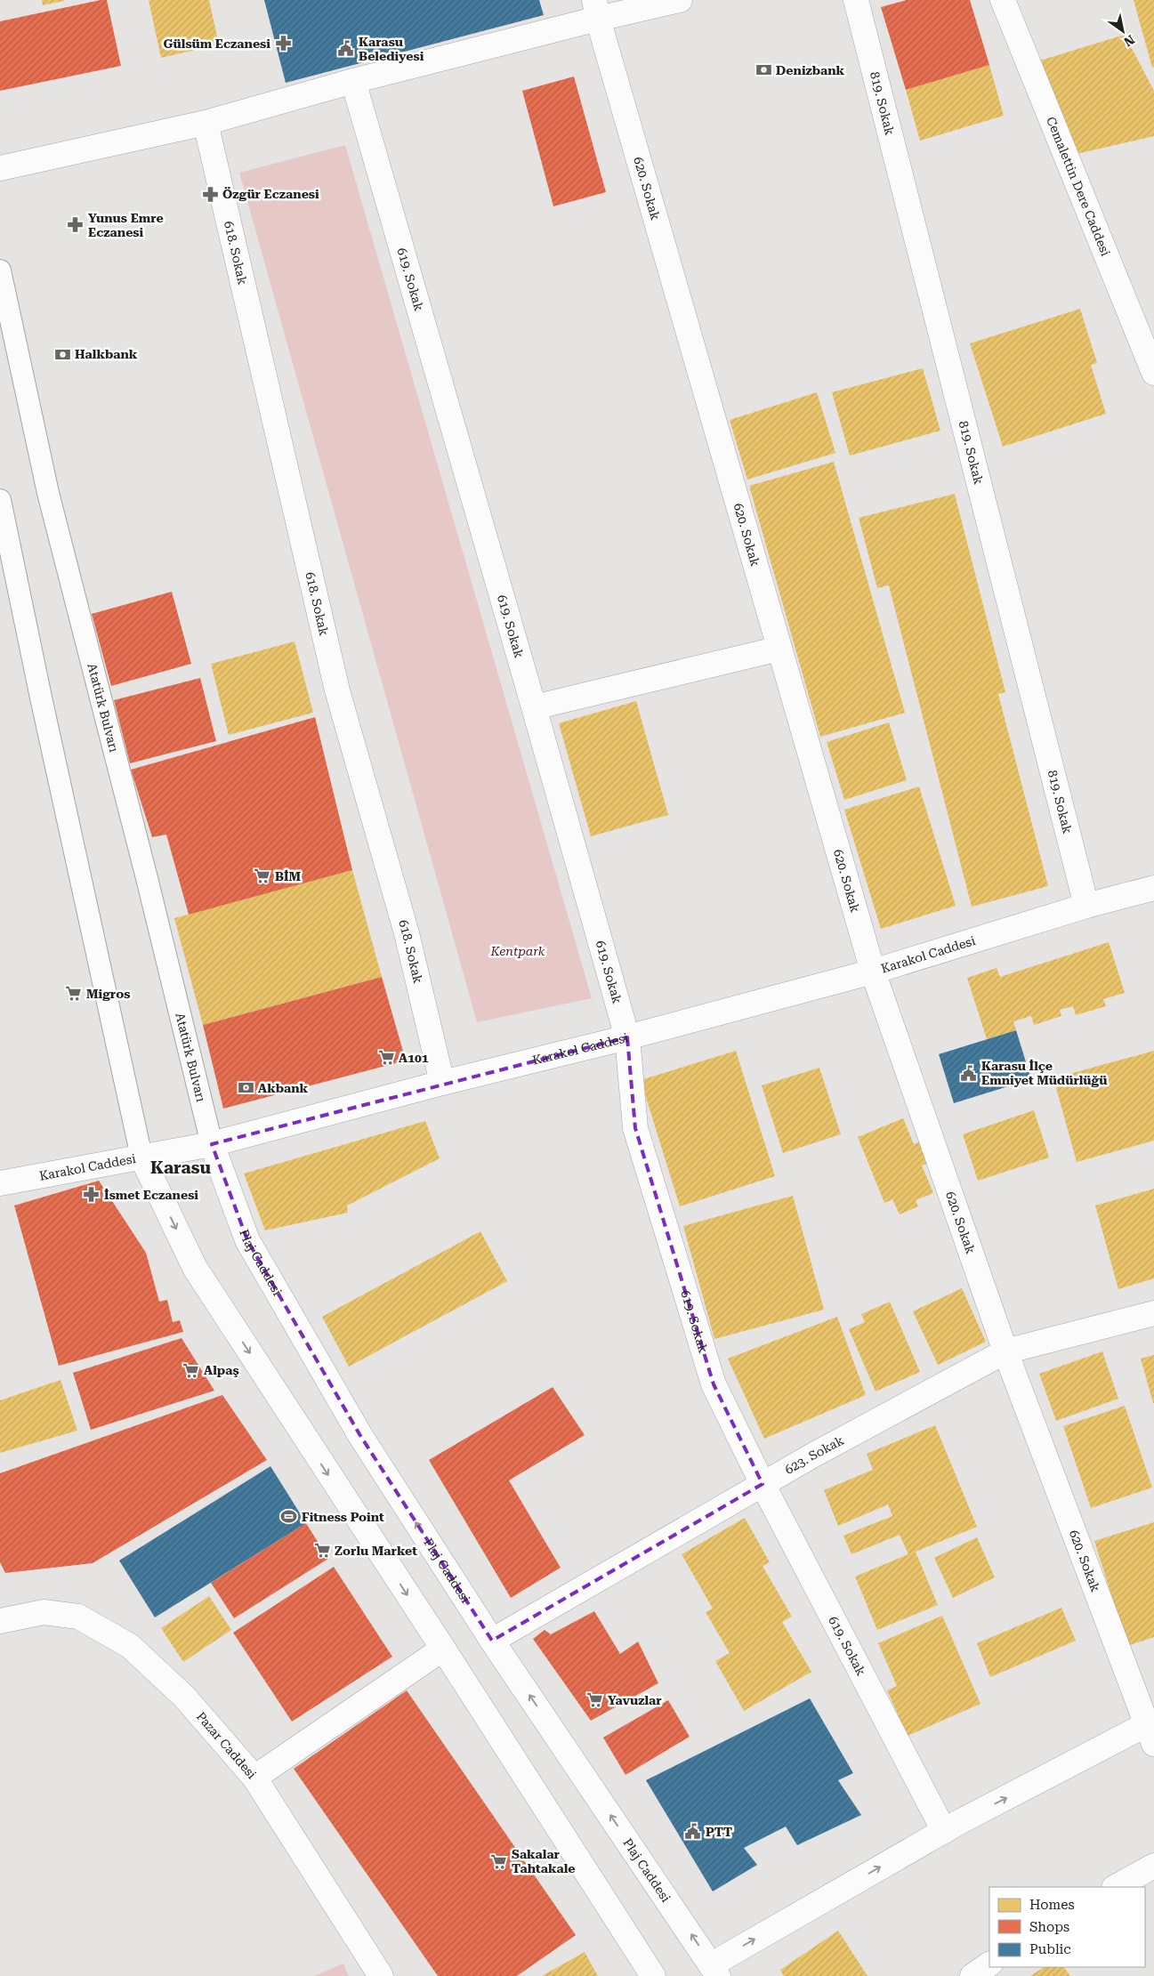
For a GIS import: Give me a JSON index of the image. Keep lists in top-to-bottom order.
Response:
{
  "streets": {
    "street": [
      "819. Sokak",
      "Cemalettin Dere Caddesi",
      "620. Sokak",
      "618. Sokak",
      "619. Sokak",
      "Atatürk Bulvarı",
      "Karakol Caddesi",
      "Plaj Caddesi",
      "623. Sokak",
      "Pazar Caddesi"
    ]
  },
  "crossings": [
    ["819. Sokak", "Karakol Caddesi"],
    ["620. Sokak", "Karakol Caddesi"],
    ["620. Sokak", "623. Sokak"],
    ["618. Sokak", "Karakol Caddesi"],
    ["619. Sokak", "Karakol Caddesi"],
    ["619. Sokak", "623. Sokak"],
    ["Atatürk Bulvarı", "Karakol Caddesi"],
    ["Atatürk Bulvarı", "Plaj Caddesi"],
    ["Karakol Caddesi", "Plaj Caddesi"],
    ["Plaj Caddesi", "623. Sokak"]
  ],
  "districts": ["Karasu"],
  "parks": ["Kentpark"],
  "places": {
    "pharmacy": [
      "Gülsüm Eczanesi",
      "Özgür Eczanesi",
      "Yunus Emre Eczanesi",
      "İsmet Eczanesi"
    ],
    "public building": ["Karasu Belediyesi", "Karasu İlçe Emniyet Müdürlüğü", "PTT"],
    "bank": ["Denizbank", "Halkbank", "Akbank"],
    "supermarket": [
      "BİM",
      "Migros",
      "A101",
      "Alpaş",
      "Zorlu Market",
      "Yavuzlar",
      "Sakalar Tahtakale"
    ],
    "sports": ["Fitness Point"]
  },
  "legend": ["Homes", "Shops", "Public"],
  "north": "bottom right"
}
